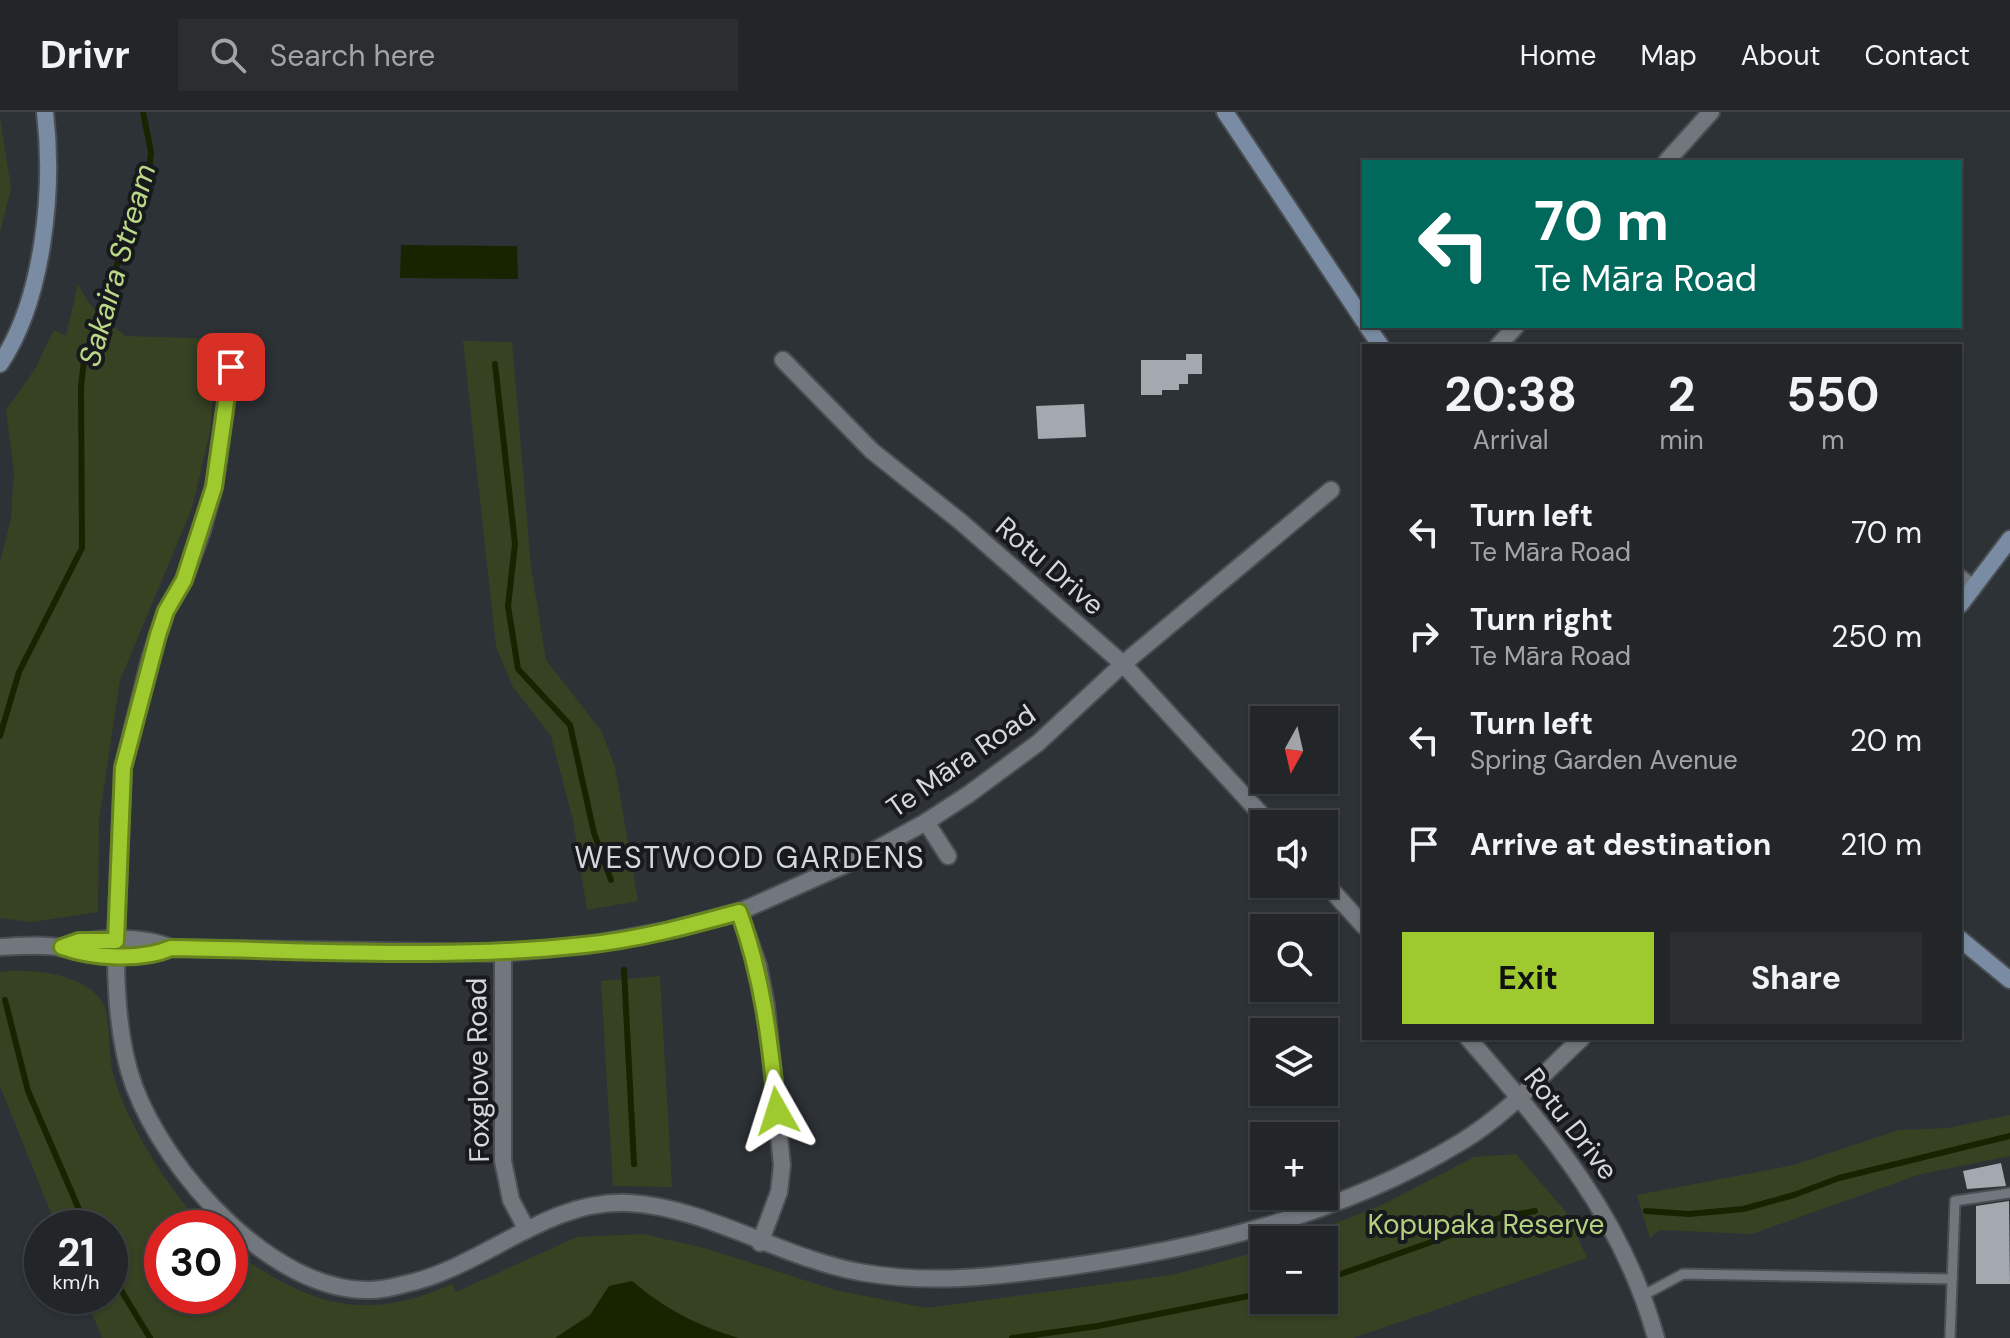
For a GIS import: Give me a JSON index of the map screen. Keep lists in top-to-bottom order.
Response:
{
  "streets": {
    "street": ["Rotu Drive", "Te Māra Road", "Foxglove Road"]
  },
  "crossings": [
    ["Rotu Drive", "Te Māra Road"],
    ["Te Māra Road", "Foxglove Road"]
  ],
  "districts": ["WESTWOOD GARDENS"],
  "water": ["Sakaira Stream"],
  "parks": ["Kopupaka Reserve"],
  "north": "bottom",
  "page": {
    "header": "Drivr",
    "search": "Search here",
    "nav": [
      "Home",
      "Map",
      "About",
      "Contact"
    ],
    "turn": ["70 m", "Te Māra Road"],
    "eta": [
      "20:38",
      "Arrival",
      "2",
      "min",
      "550",
      "m"
    ],
    "list": [
      {
        "name": "Turn left",
        "note": "Te Māra Road",
        "value": "70 m"
      },
      {
        "name": "Turn right",
        "note": "Te Māra Road",
        "value": "250 m"
      },
      {
        "name": "Turn left",
        "note": "Spring Garden Avenue",
        "value": "20 m"
      },
      {
        "name": "Arrive at destination",
        "value": "210 m"
      }
    ],
    "map_buttons": ["+", "−"],
    "buttons": ["Exit", "Share"],
    "speed": "21 km/h",
    "limit": "30"
  }
}
